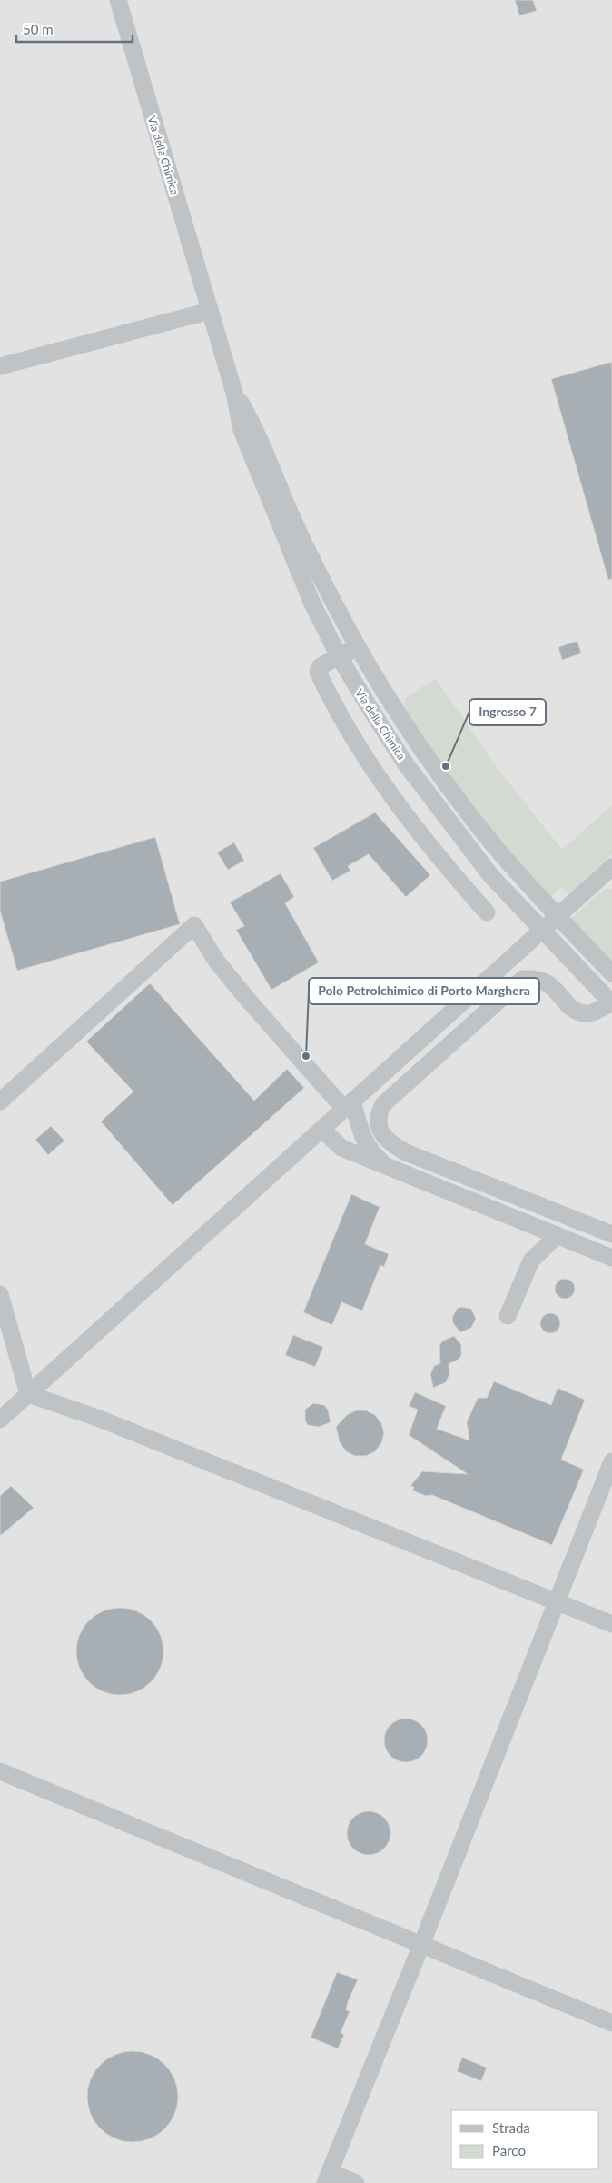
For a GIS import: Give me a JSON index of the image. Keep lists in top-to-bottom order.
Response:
{
  "streets": {
    "lane": ["Via della Chimica"]
  },
  "places": ["Ingresso 7", "Polo Petrolchimico di Porto Marghera"],
  "legend": ["Strada", "Parco"],
  "scale_bar": "50 m"
}
